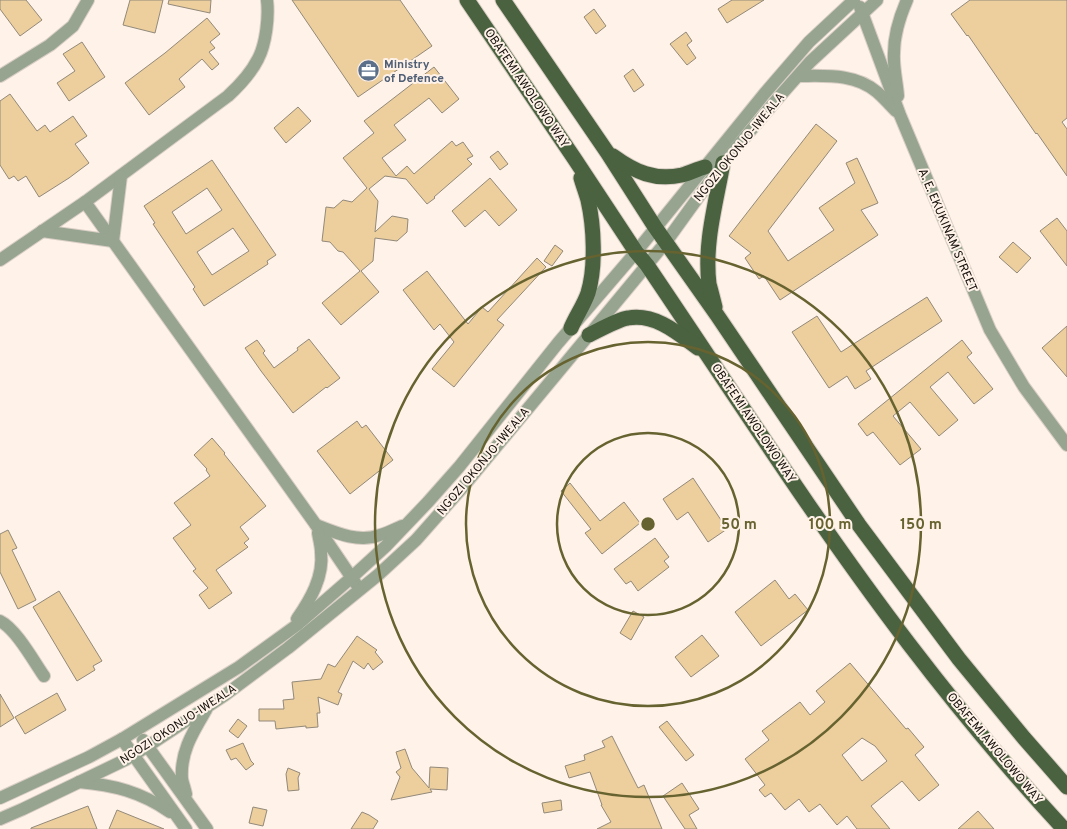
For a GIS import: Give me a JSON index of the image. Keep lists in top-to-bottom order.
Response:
{
  "streets": {
    "main road": ["OBAFEMI AWOLOWO WAY"],
    "street": ["NGOZI OKONJO-IWEALA", "A. E. EKUKINAM STREET"]
  },
  "crossings": [
    ["OBAFEMI AWOLOWO WAY", "NGOZI OKONJO-IWEALA"],
    ["NGOZI OKONJO-IWEALA", "A. E. EKUKINAM STREET"]
  ],
  "places": {
    "office": ["Ministry of Defence"]
  },
  "rings": ["50 m", "100 m", "150 m"]
}
